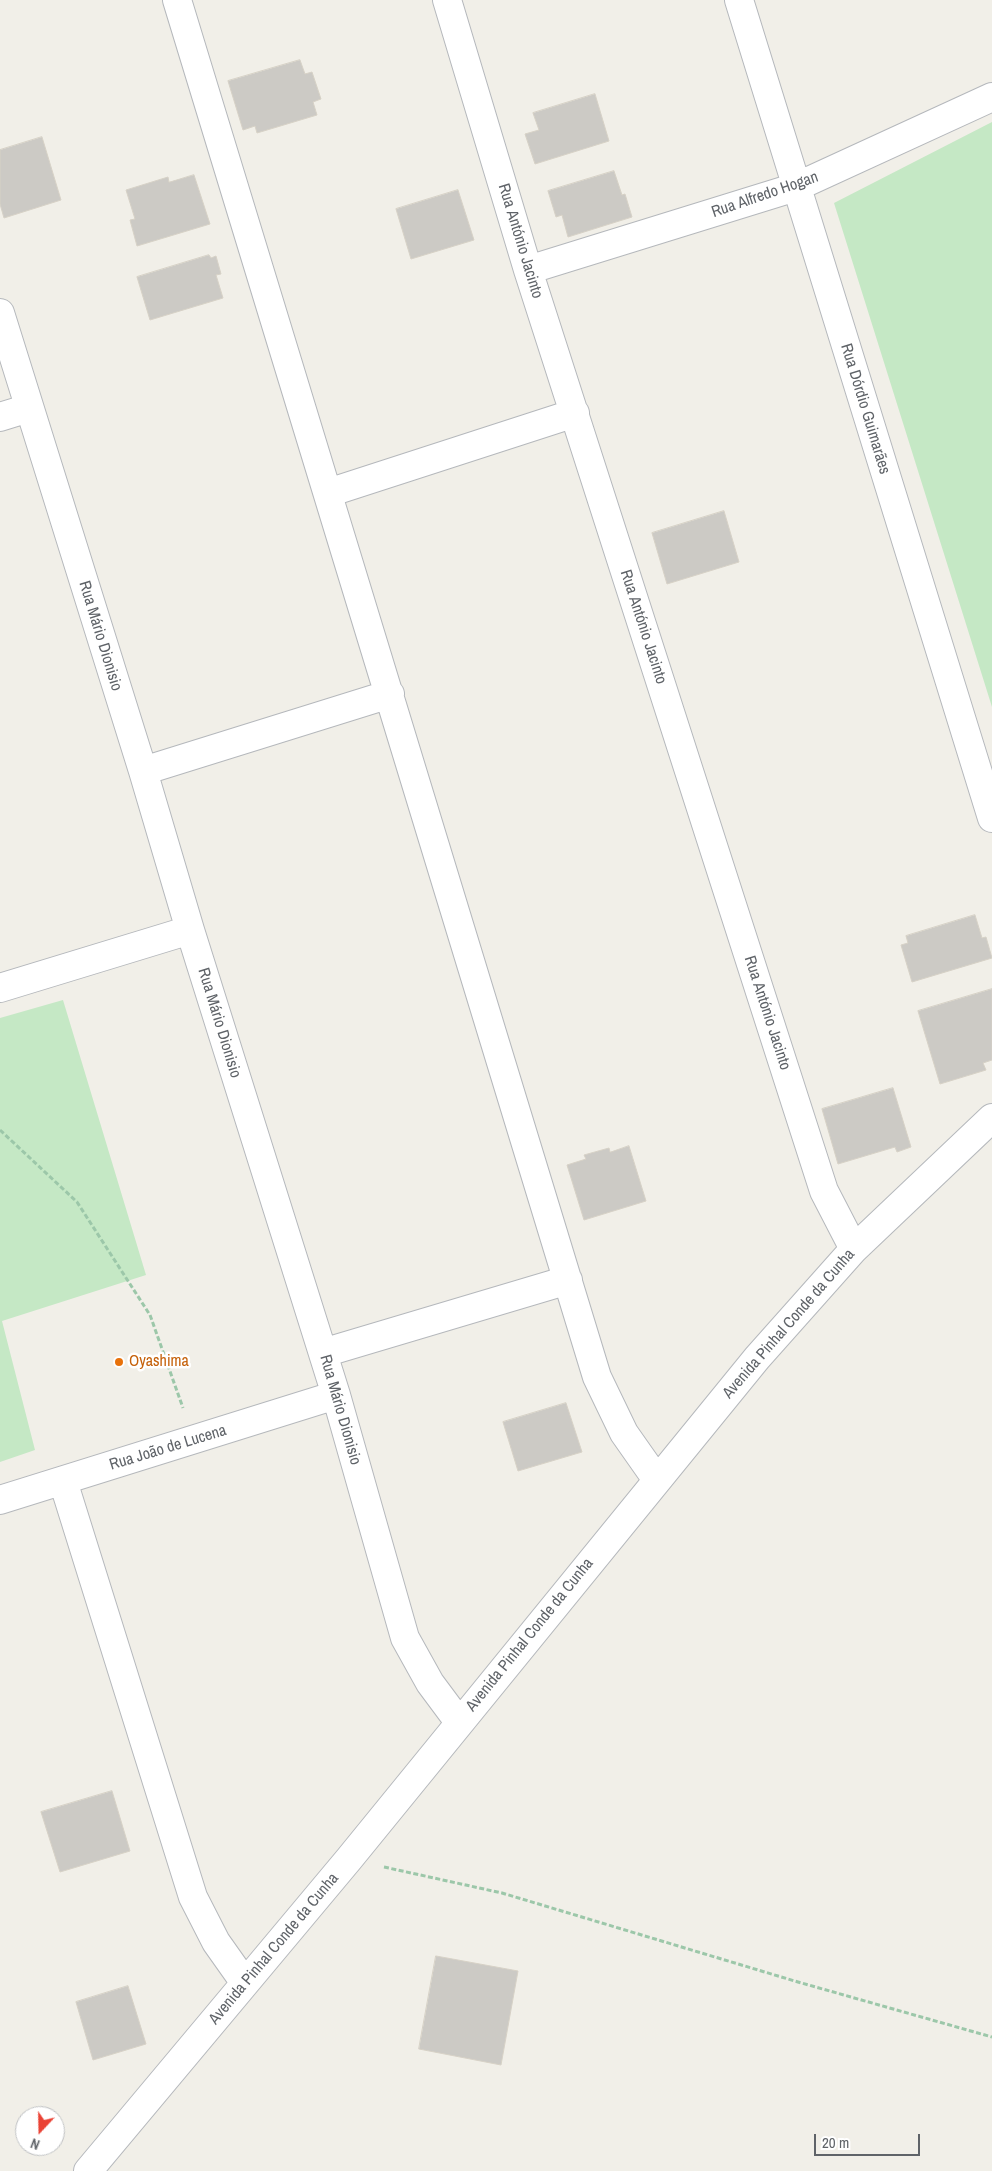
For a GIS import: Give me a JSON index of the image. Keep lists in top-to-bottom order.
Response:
{
  "streets": {
    "street": [
      "Rua Alfredo Hogan",
      "Rua António Jacinto",
      "Rua Dórdio Guimarães",
      "Rua Mário Dionisio",
      "Avenida Pinhal Conde da Cunha",
      "Rua João de Lucena"
    ]
  },
  "crossings": [
    ["Rua Alfredo Hogan", "Rua António Jacinto"],
    ["Rua Alfredo Hogan", "Rua Dórdio Guimarães"],
    ["Rua António Jacinto", "Avenida Pinhal Conde da Cunha"],
    ["Rua Mário Dionisio", "Avenida Pinhal Conde da Cunha"],
    ["Rua Mário Dionisio", "Rua João de Lucena"]
  ],
  "places": ["Oyashima"],
  "scale_bar": "20 m",
  "north": "bottom"
}
